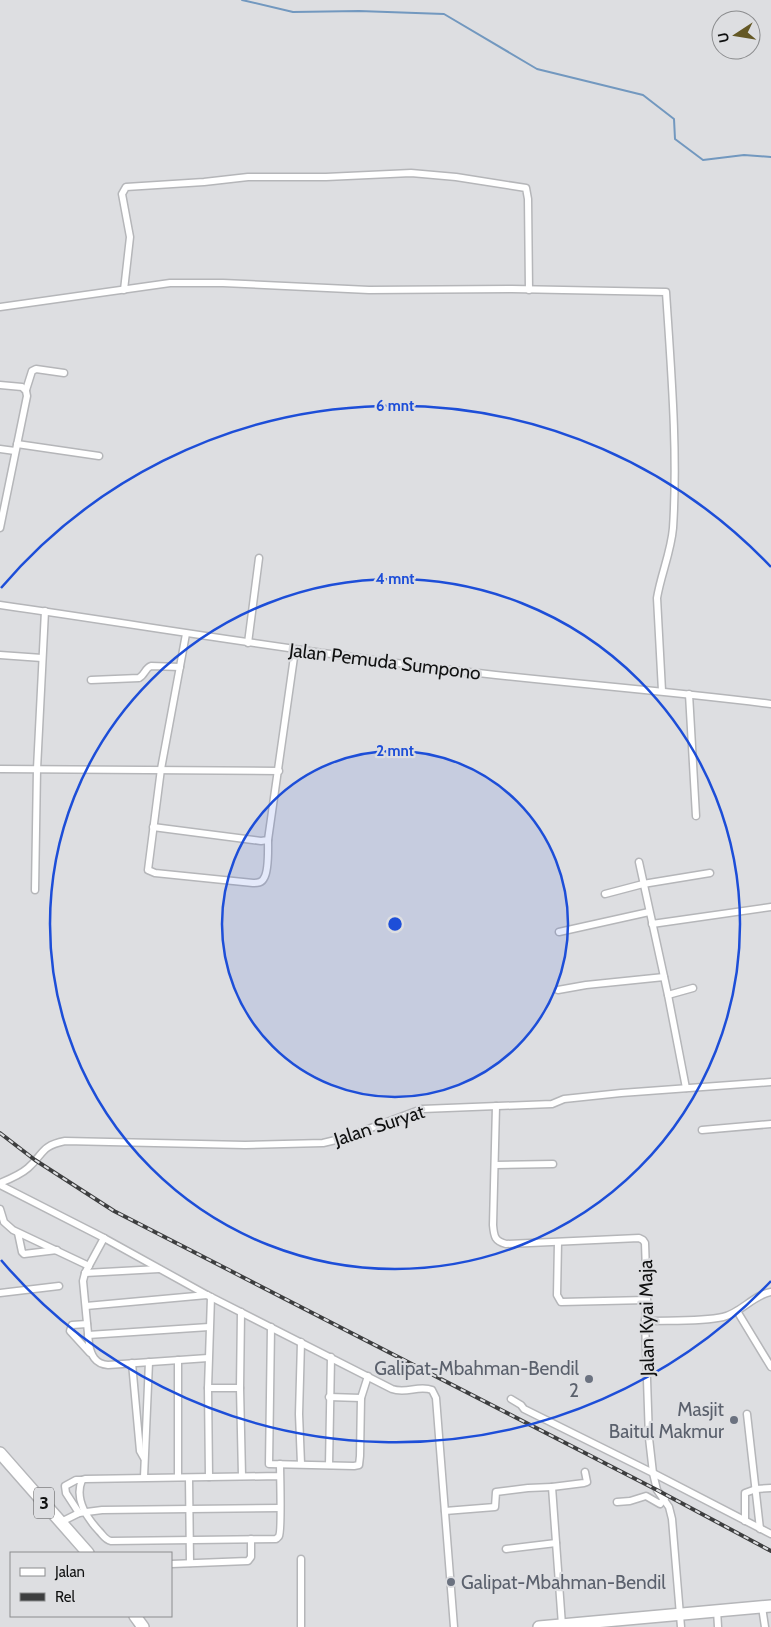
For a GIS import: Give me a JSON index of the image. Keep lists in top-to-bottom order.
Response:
{
  "streets": {
    "highway": ["3"],
    "street": ["Jalan Pemuda Sumpono", "Jalan Suryat", "Jalan Kyai Maja"]
  },
  "crossings": [
    ["Jalan Suryat", "Jalan Kyai Maja"]
  ],
  "places": ["Galipat-Mbahman-Bendil 2", "Masjit Baitul Makmur", "Galipat-Mbahman-Bendil"],
  "legend": ["Jalan", "Rel"],
  "north": "left",
  "rings": ["6 mnt", "4 mnt", "2 mnt"]
}
